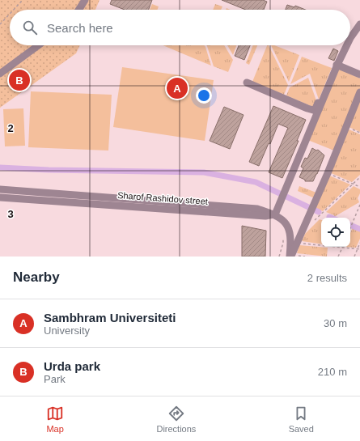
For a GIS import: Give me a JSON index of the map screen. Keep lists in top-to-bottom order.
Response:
{
  "streets": {
    "street": ["Sharof Rashidov street"]
  },
  "page": {
    "search": "Search here",
    "pins": ["B", "A"],
    "heading": ["Nearby", "2 results"],
    "list": [
      {
        "mark": "A",
        "name": "Sambhram Universiteti",
        "note": "University",
        "value": "30 m"
      },
      {
        "mark": "B",
        "name": "Urda park",
        "note": "Park",
        "value": "210 m"
      }
    ],
    "nav": ["Map", "Directions", "Saved"]
  },
  "grid": {
    "rows": ["2", "3"]
  }
}
